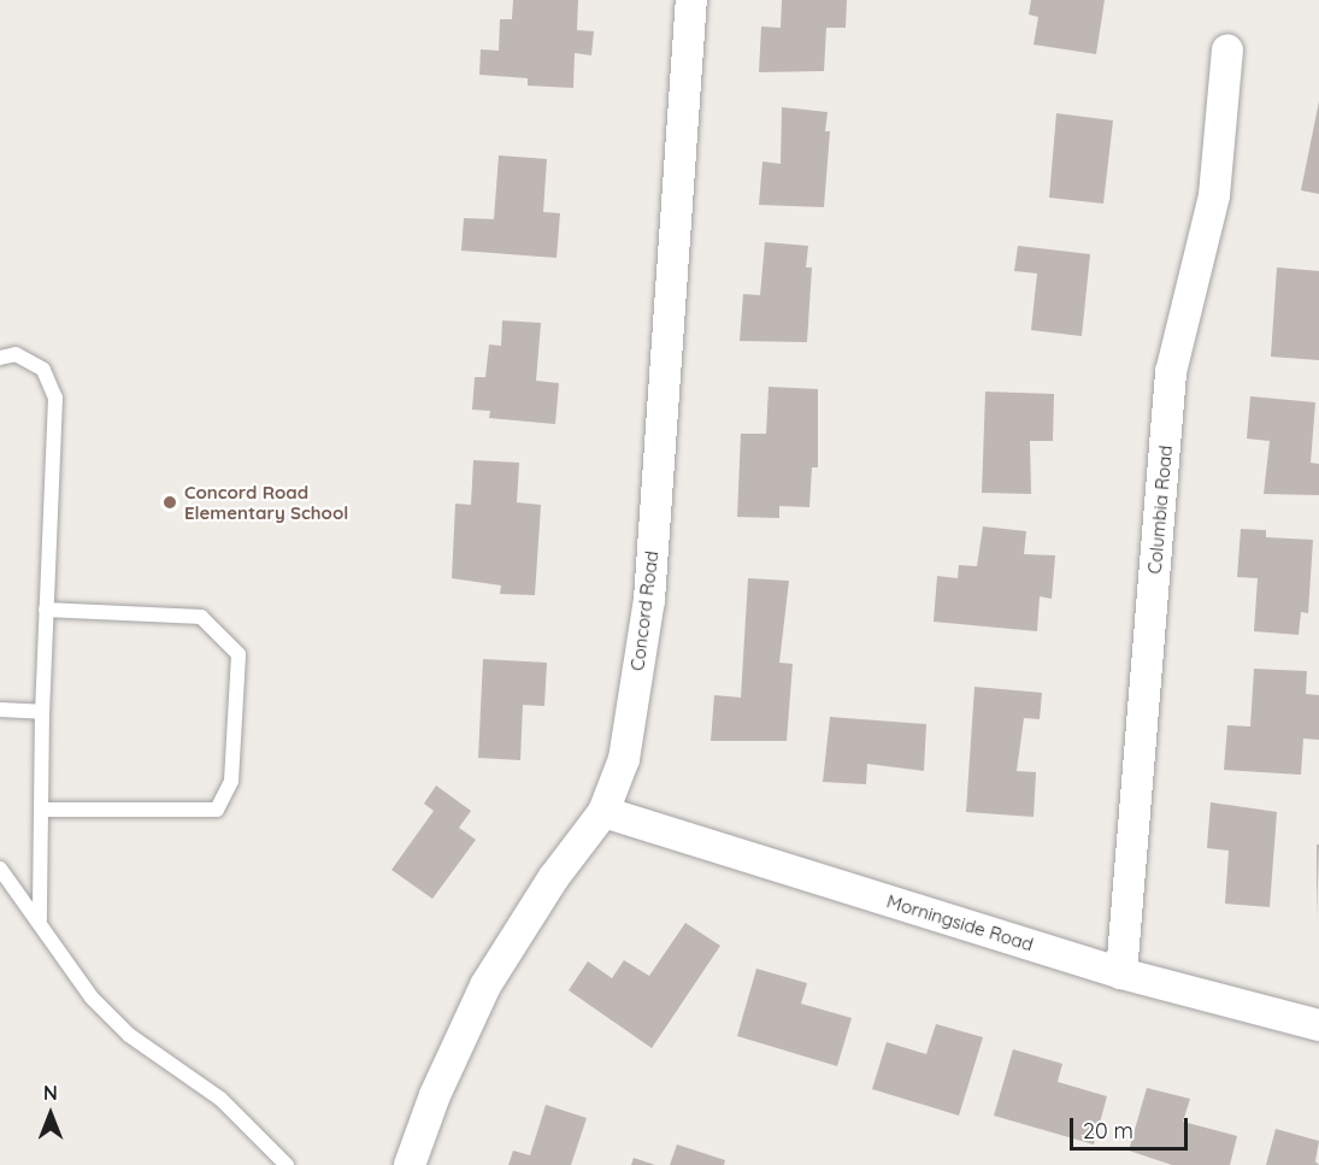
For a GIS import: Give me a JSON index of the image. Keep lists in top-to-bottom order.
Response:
{
  "streets": {
    "street": ["Columbia Road", "Concord Road", "Morningside Road"]
  },
  "crossings": [
    ["Columbia Road", "Morningside Road"],
    ["Concord Road", "Morningside Road"]
  ],
  "places": ["Concord Road Elementary School"],
  "scale_bar": "20 m",
  "north": "top"
}
